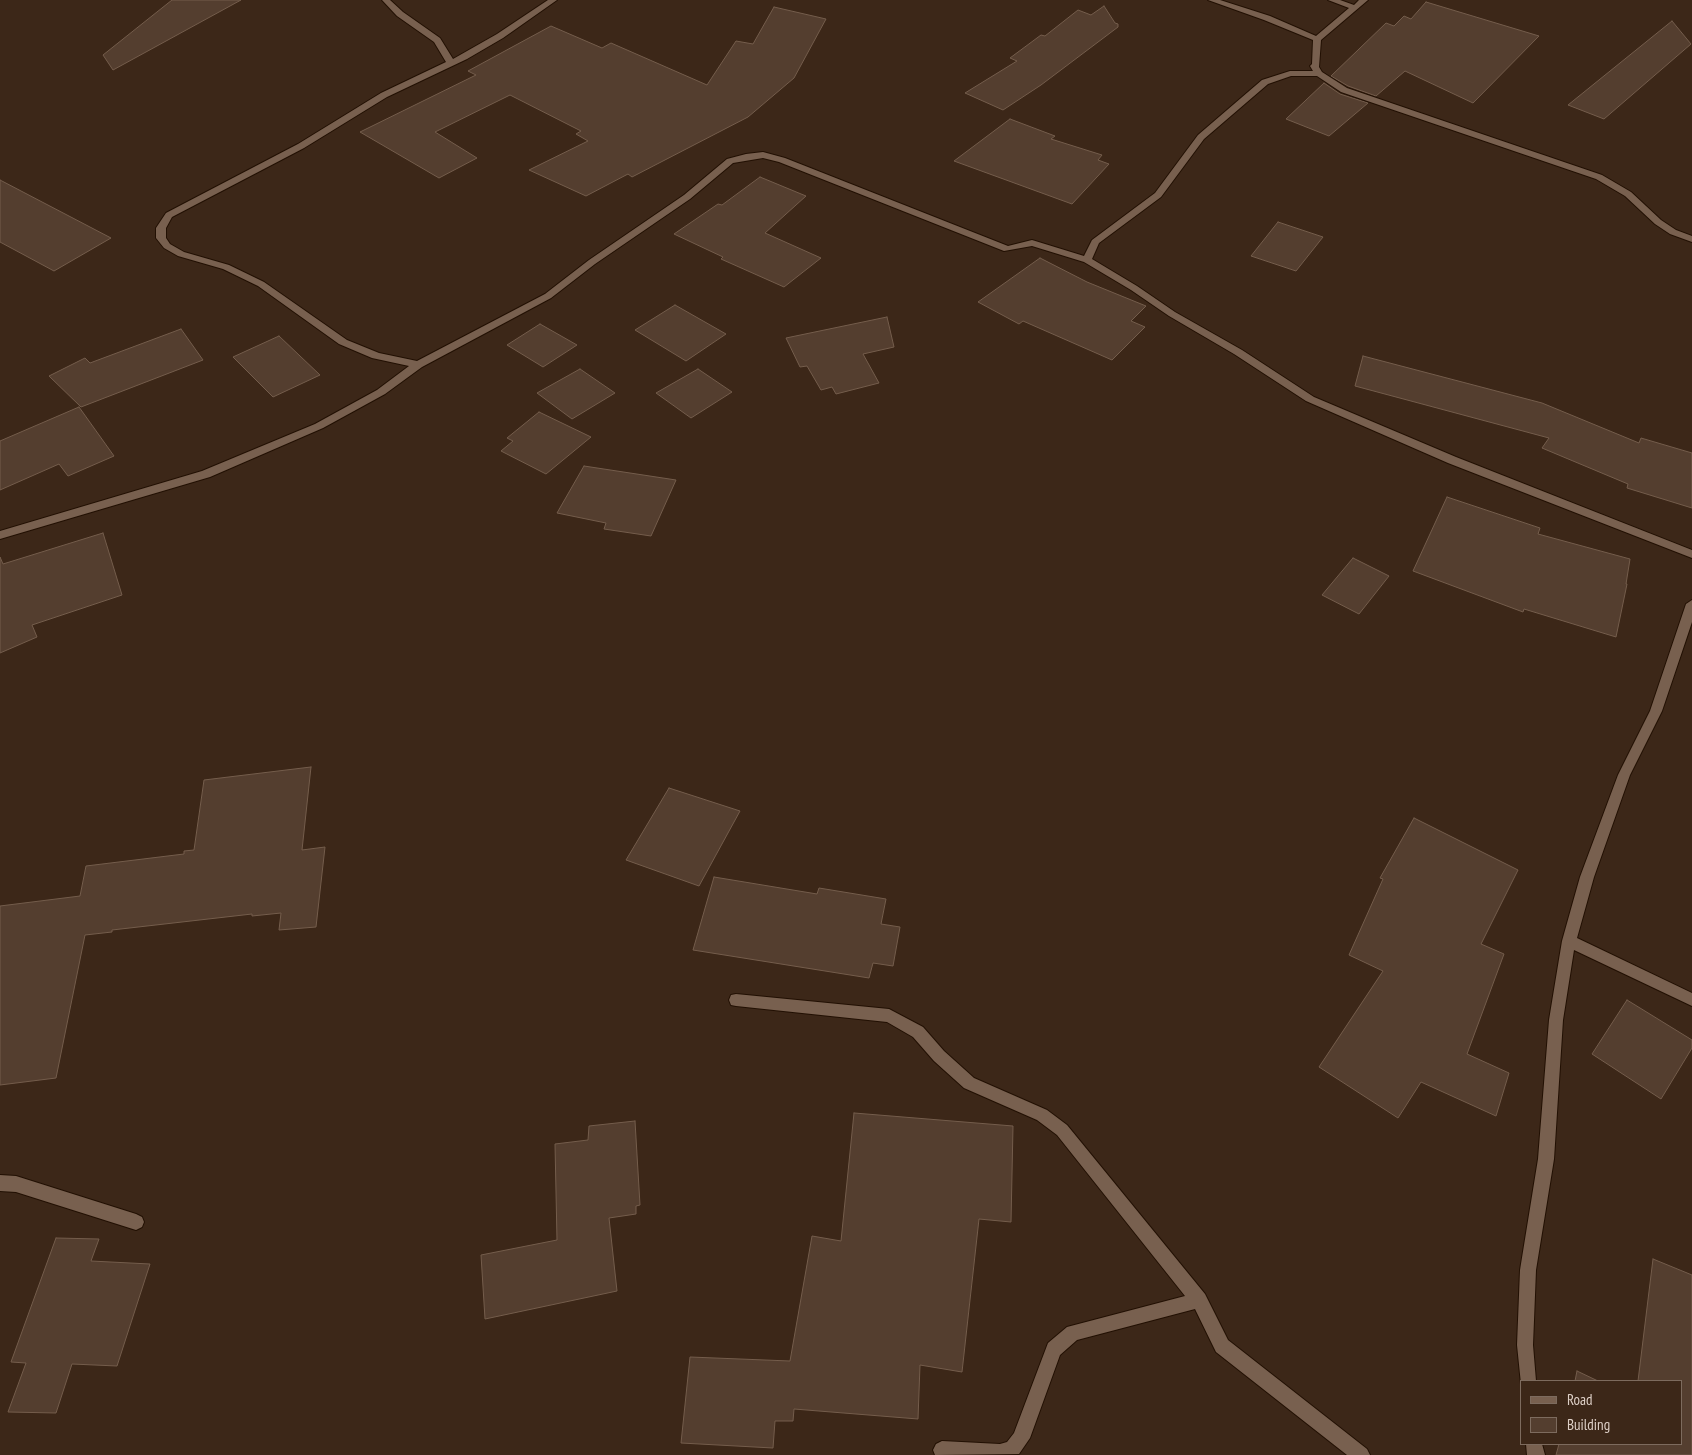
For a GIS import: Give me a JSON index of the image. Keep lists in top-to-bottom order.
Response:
{
  "legend": ["Road", "Building"]
}
